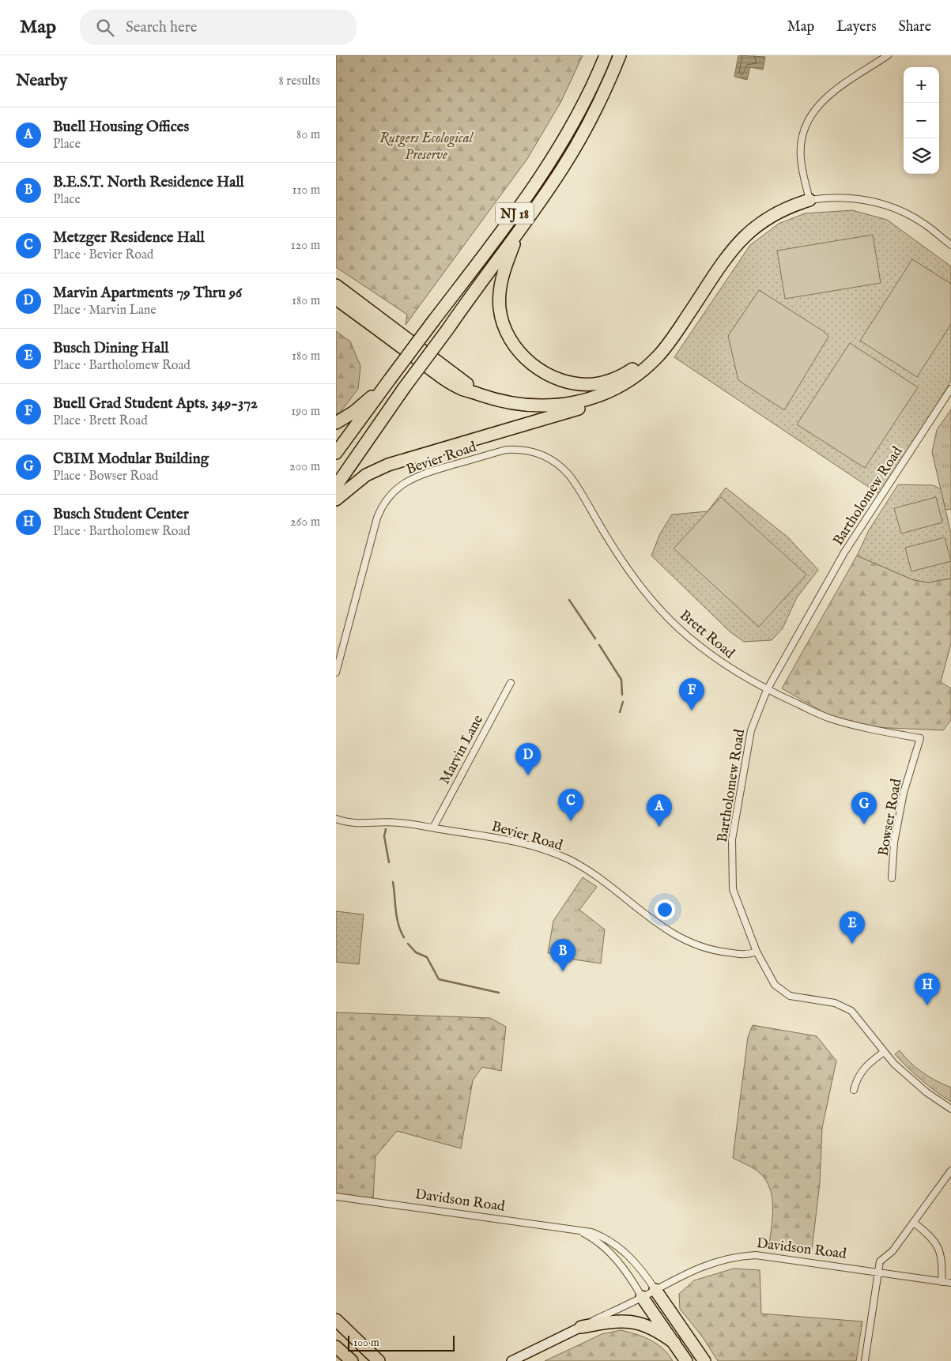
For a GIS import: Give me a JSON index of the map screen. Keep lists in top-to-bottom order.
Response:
{
  "streets": {
    "highway": ["NJ 18"],
    "main road": ["Davidson Road"],
    "street": [
      "Bevier Road",
      "Bartholomew Road",
      "Brett Road",
      "Marvin Lane",
      "Bowser Road"
    ]
  },
  "crossings": [
    ["Bevier Road", "Bartholomew Road"],
    ["Bevier Road", "Brett Road"],
    ["Bevier Road", "Marvin Lane"],
    ["Bartholomew Road", "Brett Road"],
    ["Brett Road", "Bowser Road"]
  ],
  "parks": ["Rutgers Ecological Preserve"],
  "scale_bar": "100 m",
  "page": {
    "header": "Map",
    "search": "Search here",
    "nav": ["Map", "Layers", "Share"],
    "heading": ["Nearby", "8 results"],
    "map_buttons": ["+", "−"],
    "list": [
      {
        "mark": "A",
        "name": "Buell Housing Offices",
        "note": "Place",
        "value": "80 m"
      },
      {
        "mark": "B",
        "name": "B.E.S.T. North Residence Hall",
        "note": "Place",
        "value": "110 m"
      },
      {
        "mark": "C",
        "name": "Metzger Residence Hall",
        "note": "Place · Bevier Road",
        "value": "120 m"
      },
      {
        "mark": "D",
        "name": "Marvin Apartments 79 Thru 96",
        "note": "Place · Marvin Lane",
        "value": "180 m"
      },
      {
        "mark": "E",
        "name": "Busch Dining Hall",
        "note": "Place · Bartholomew Road",
        "value": "180 m"
      },
      {
        "mark": "F",
        "name": "Buell Grad Student Apts. 349-372",
        "note": "Place · Brett Road",
        "value": "190 m"
      },
      {
        "mark": "G",
        "name": "CBIM Modular Building",
        "note": "Place · Bowser Road",
        "value": "200 m"
      },
      {
        "mark": "H",
        "name": "Busch Student Center",
        "note": "Place · Bartholomew Road",
        "value": "260 m"
      }
    ],
    "pins": [
      "F",
      "D",
      "C",
      "G",
      "A",
      "E",
      "B",
      "H"
    ],
    "scale": "100 m"
  }
}
